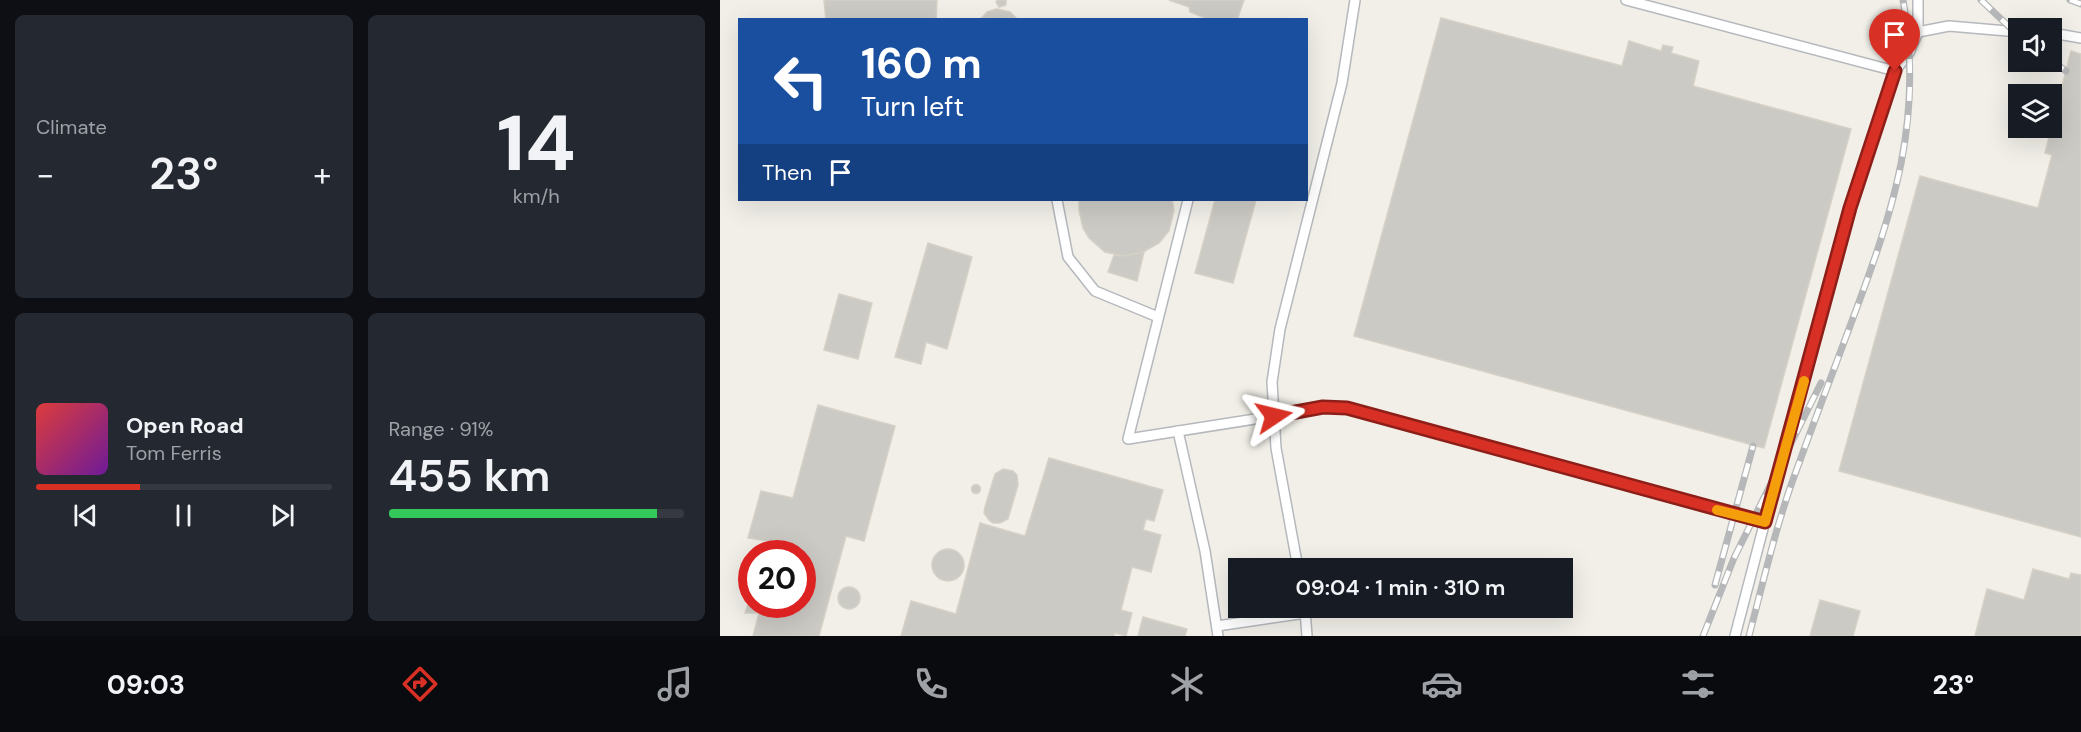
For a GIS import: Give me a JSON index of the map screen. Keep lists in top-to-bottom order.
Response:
{
  "page": {
    "tile": [
      "Climate",
      ["14", "km/h"],
      ["Range · 91%", "455 km"]
    ],
    "turn": ["160 m", "Turn left"],
    "then": "Then",
    "heat": ["−", "23°", "+"],
    "song": ["Open Road", "Tom Ferris"],
    "limit": "20",
    "trip": "09:04 · 1 min · 310 m",
    "tabs": ["09:03", "23°"]
  }
}
